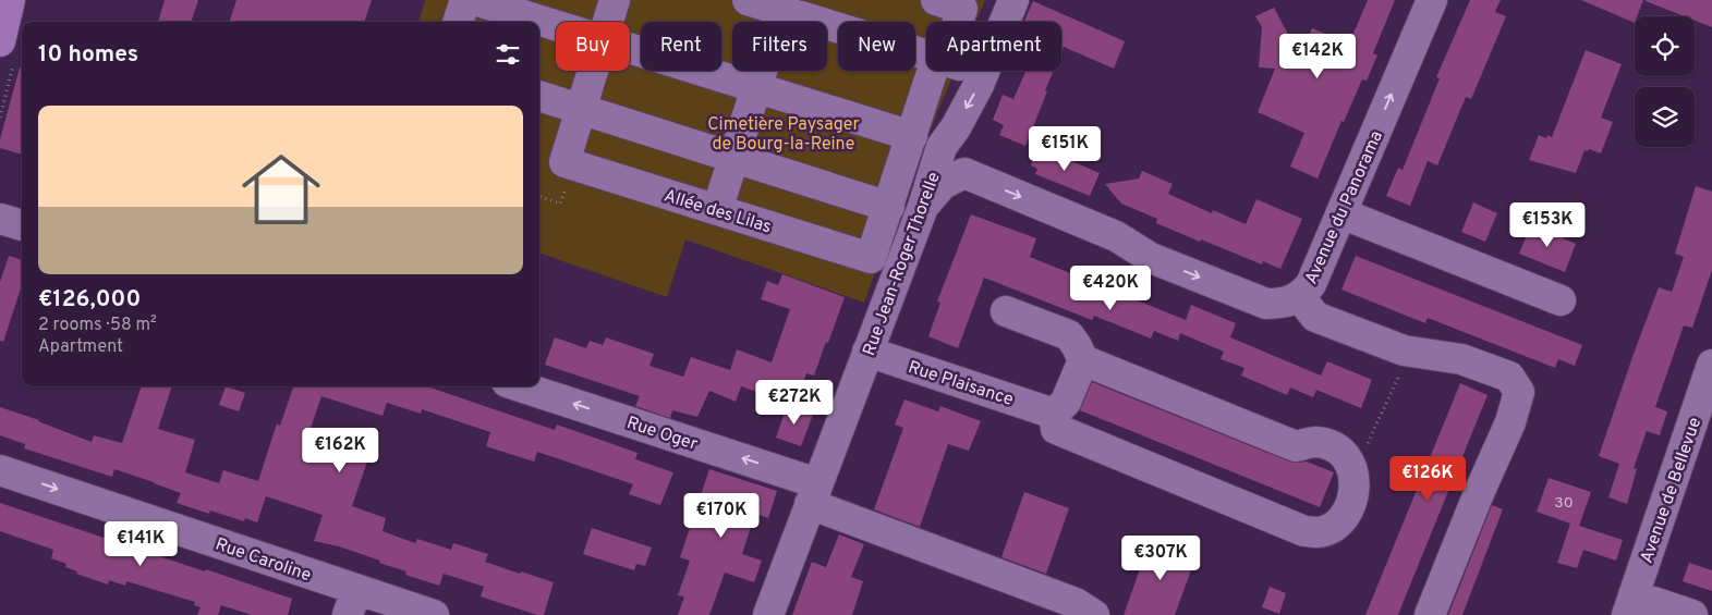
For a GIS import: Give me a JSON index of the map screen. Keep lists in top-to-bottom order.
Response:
{
  "streets": {
    "street": [
      "Avenue du Panorama",
      "Allée des Lilas",
      "Rue Jean-Roger Thorelle",
      "Rue Plaisance",
      "Rue Oger",
      "Avenue de Bellevue",
      "Rue Caroline"
    ]
  },
  "crossings": [
    ["Avenue du Panorama", "Rue Jean-Roger Thorelle"],
    ["Rue Jean-Roger Thorelle", "Rue Plaisance"],
    ["Rue Jean-Roger Thorelle", "Rue Oger"]
  ],
  "one_way": ["Rue Oger", "Rue Caroline"],
  "parks": ["Cimetière Paysager de Bourg-la-Reine"],
  "house_numbers": ["30"],
  "page": {
    "chip": [
      "Buy",
      "Rent",
      "Filters",
      "New",
      "Apartment"
    ],
    "heading": "10 homes",
    "price": [
      "€142K",
      "€151K",
      "€153K",
      "€420K",
      "€272K",
      "€162K",
      "€126K",
      "€170K",
      "€141K",
      "€307K"
    ],
    "list": [
      {
        "name": "€126,000",
        "note": "2 rooms · 58 m² · Apartment"
      }
    ]
  }
}
